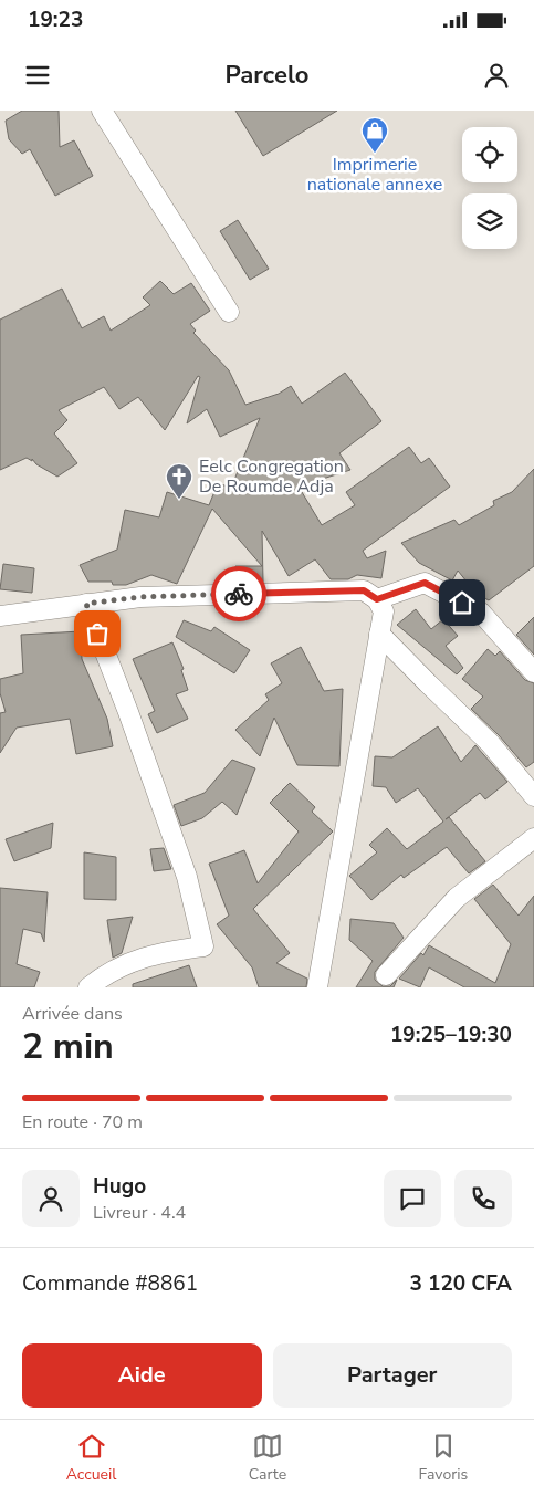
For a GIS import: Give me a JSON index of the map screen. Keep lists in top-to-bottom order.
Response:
{
  "places": {
    "shop": ["Imprimerie nationale annexe"],
    "church": ["Eelc Congregation De Roumde Adja"]
  },
  "page": {
    "status": "19:23",
    "header": "Parcelo",
    "heading": ["2 min", "Arrivée dans", "19:25–19:30"],
    "panel": [
      "Hugo",
      "Livreur · 4.4",
      "Commande #8861",
      "3 120 CFA"
    ],
    "bar": "En route · 70 m",
    "buttons": ["Aide", "Partager"],
    "tabs": ["Accueil", "Carte", "Favoris"]
  }
}
